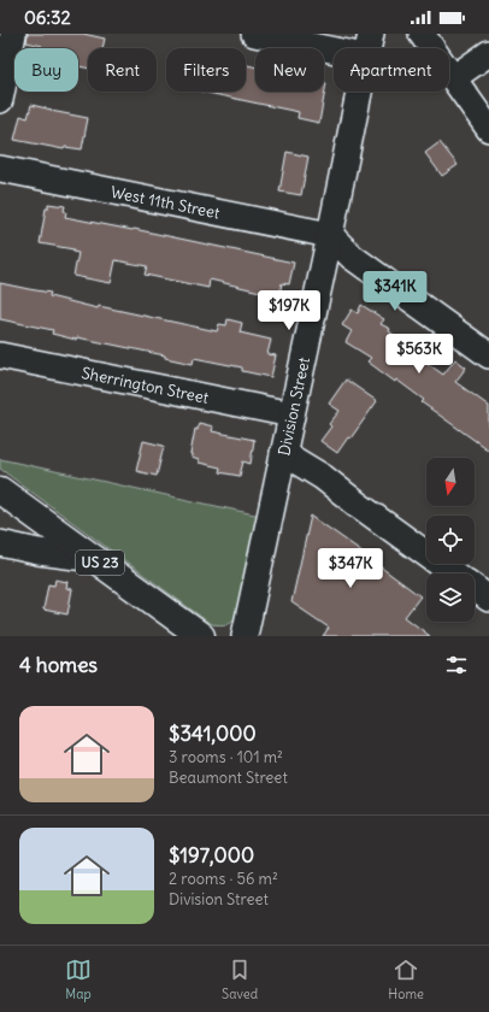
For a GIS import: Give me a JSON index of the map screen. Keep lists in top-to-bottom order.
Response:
{
  "streets": {
    "main road": ["US 23"],
    "street": ["West 11th Street", "Sherrington Street", "Division Street"]
  },
  "crossings": [
    ["West 11th Street", "Division Street"],
    ["Sherrington Street", "Division Street"]
  ],
  "north": "bottom",
  "page": {
    "status": "06:32",
    "chip": [
      "Buy",
      "Rent",
      "Filters",
      "New",
      "Apartment"
    ],
    "price": [
      "$341K",
      "$197K",
      "$563K",
      "$347K"
    ],
    "heading": "4 homes",
    "list": [
      {
        "name": "$341,000",
        "note": "3 rooms · 101 m² · Beaumont Street"
      },
      {
        "name": "$197,000",
        "note": "2 rooms · 56 m² · Division Street"
      }
    ],
    "tabs": ["Map", "Saved", "Home"]
  }
}
